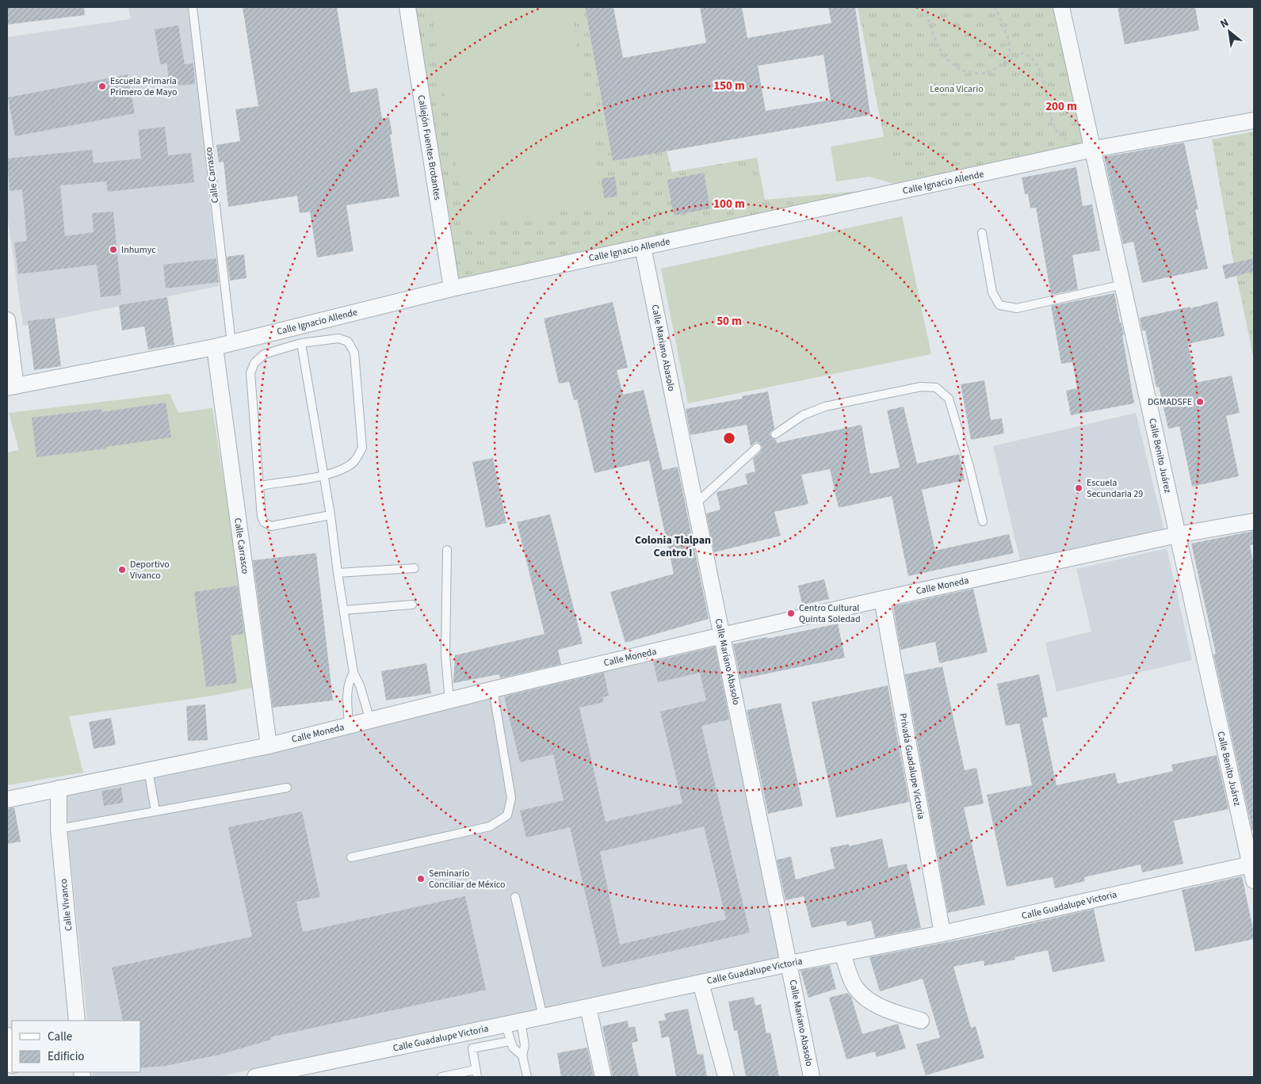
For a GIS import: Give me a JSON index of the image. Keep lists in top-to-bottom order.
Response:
{
  "streets": {
    "street": [
      "Callejón Fuentes Brotantes",
      "Calle Carrasco",
      "Calle Ignacio Allende",
      "Calle Mariano Abasolo",
      "Calle Benito Juárez",
      "Calle Moneda",
      "Privada Guadalupe Victoria",
      "Calle Vivanco",
      "Calle Guadalupe Victoria"
    ]
  },
  "crossings": [
    ["Callejón Fuentes Brotantes", "Calle Ignacio Allende"],
    ["Calle Carrasco", "Calle Ignacio Allende"],
    ["Calle Carrasco", "Calle Moneda"],
    ["Calle Ignacio Allende", "Calle Mariano Abasolo"],
    ["Calle Ignacio Allende", "Calle Benito Juárez"],
    ["Calle Mariano Abasolo", "Calle Moneda"],
    ["Calle Mariano Abasolo", "Calle Guadalupe Victoria"],
    ["Calle Benito Juárez", "Calle Moneda"],
    ["Calle Benito Juárez", "Calle Guadalupe Victoria"],
    ["Calle Moneda", "Privada Guadalupe Victoria"],
    ["Calle Moneda", "Calle Vivanco"],
    ["Privada Guadalupe Victoria", "Calle Guadalupe Victoria"]
  ],
  "districts": ["Colonia Tlalpan Centro I"],
  "parks": ["Leona Vicario"],
  "places": [
    "Escuela Primaria Primero de Mayo",
    "Inhumyc",
    "DGMADSFE",
    "Escuela Secundaria 29",
    "Deportivo Vivanco",
    "Centro Cultural Quinta Soledad",
    "Seminario Conciliar de México"
  ],
  "legend": ["Calle", "Edificio"],
  "north": "top left",
  "rings": [
    "150 m",
    "200 m",
    "100 m",
    "50 m"
  ]
}
